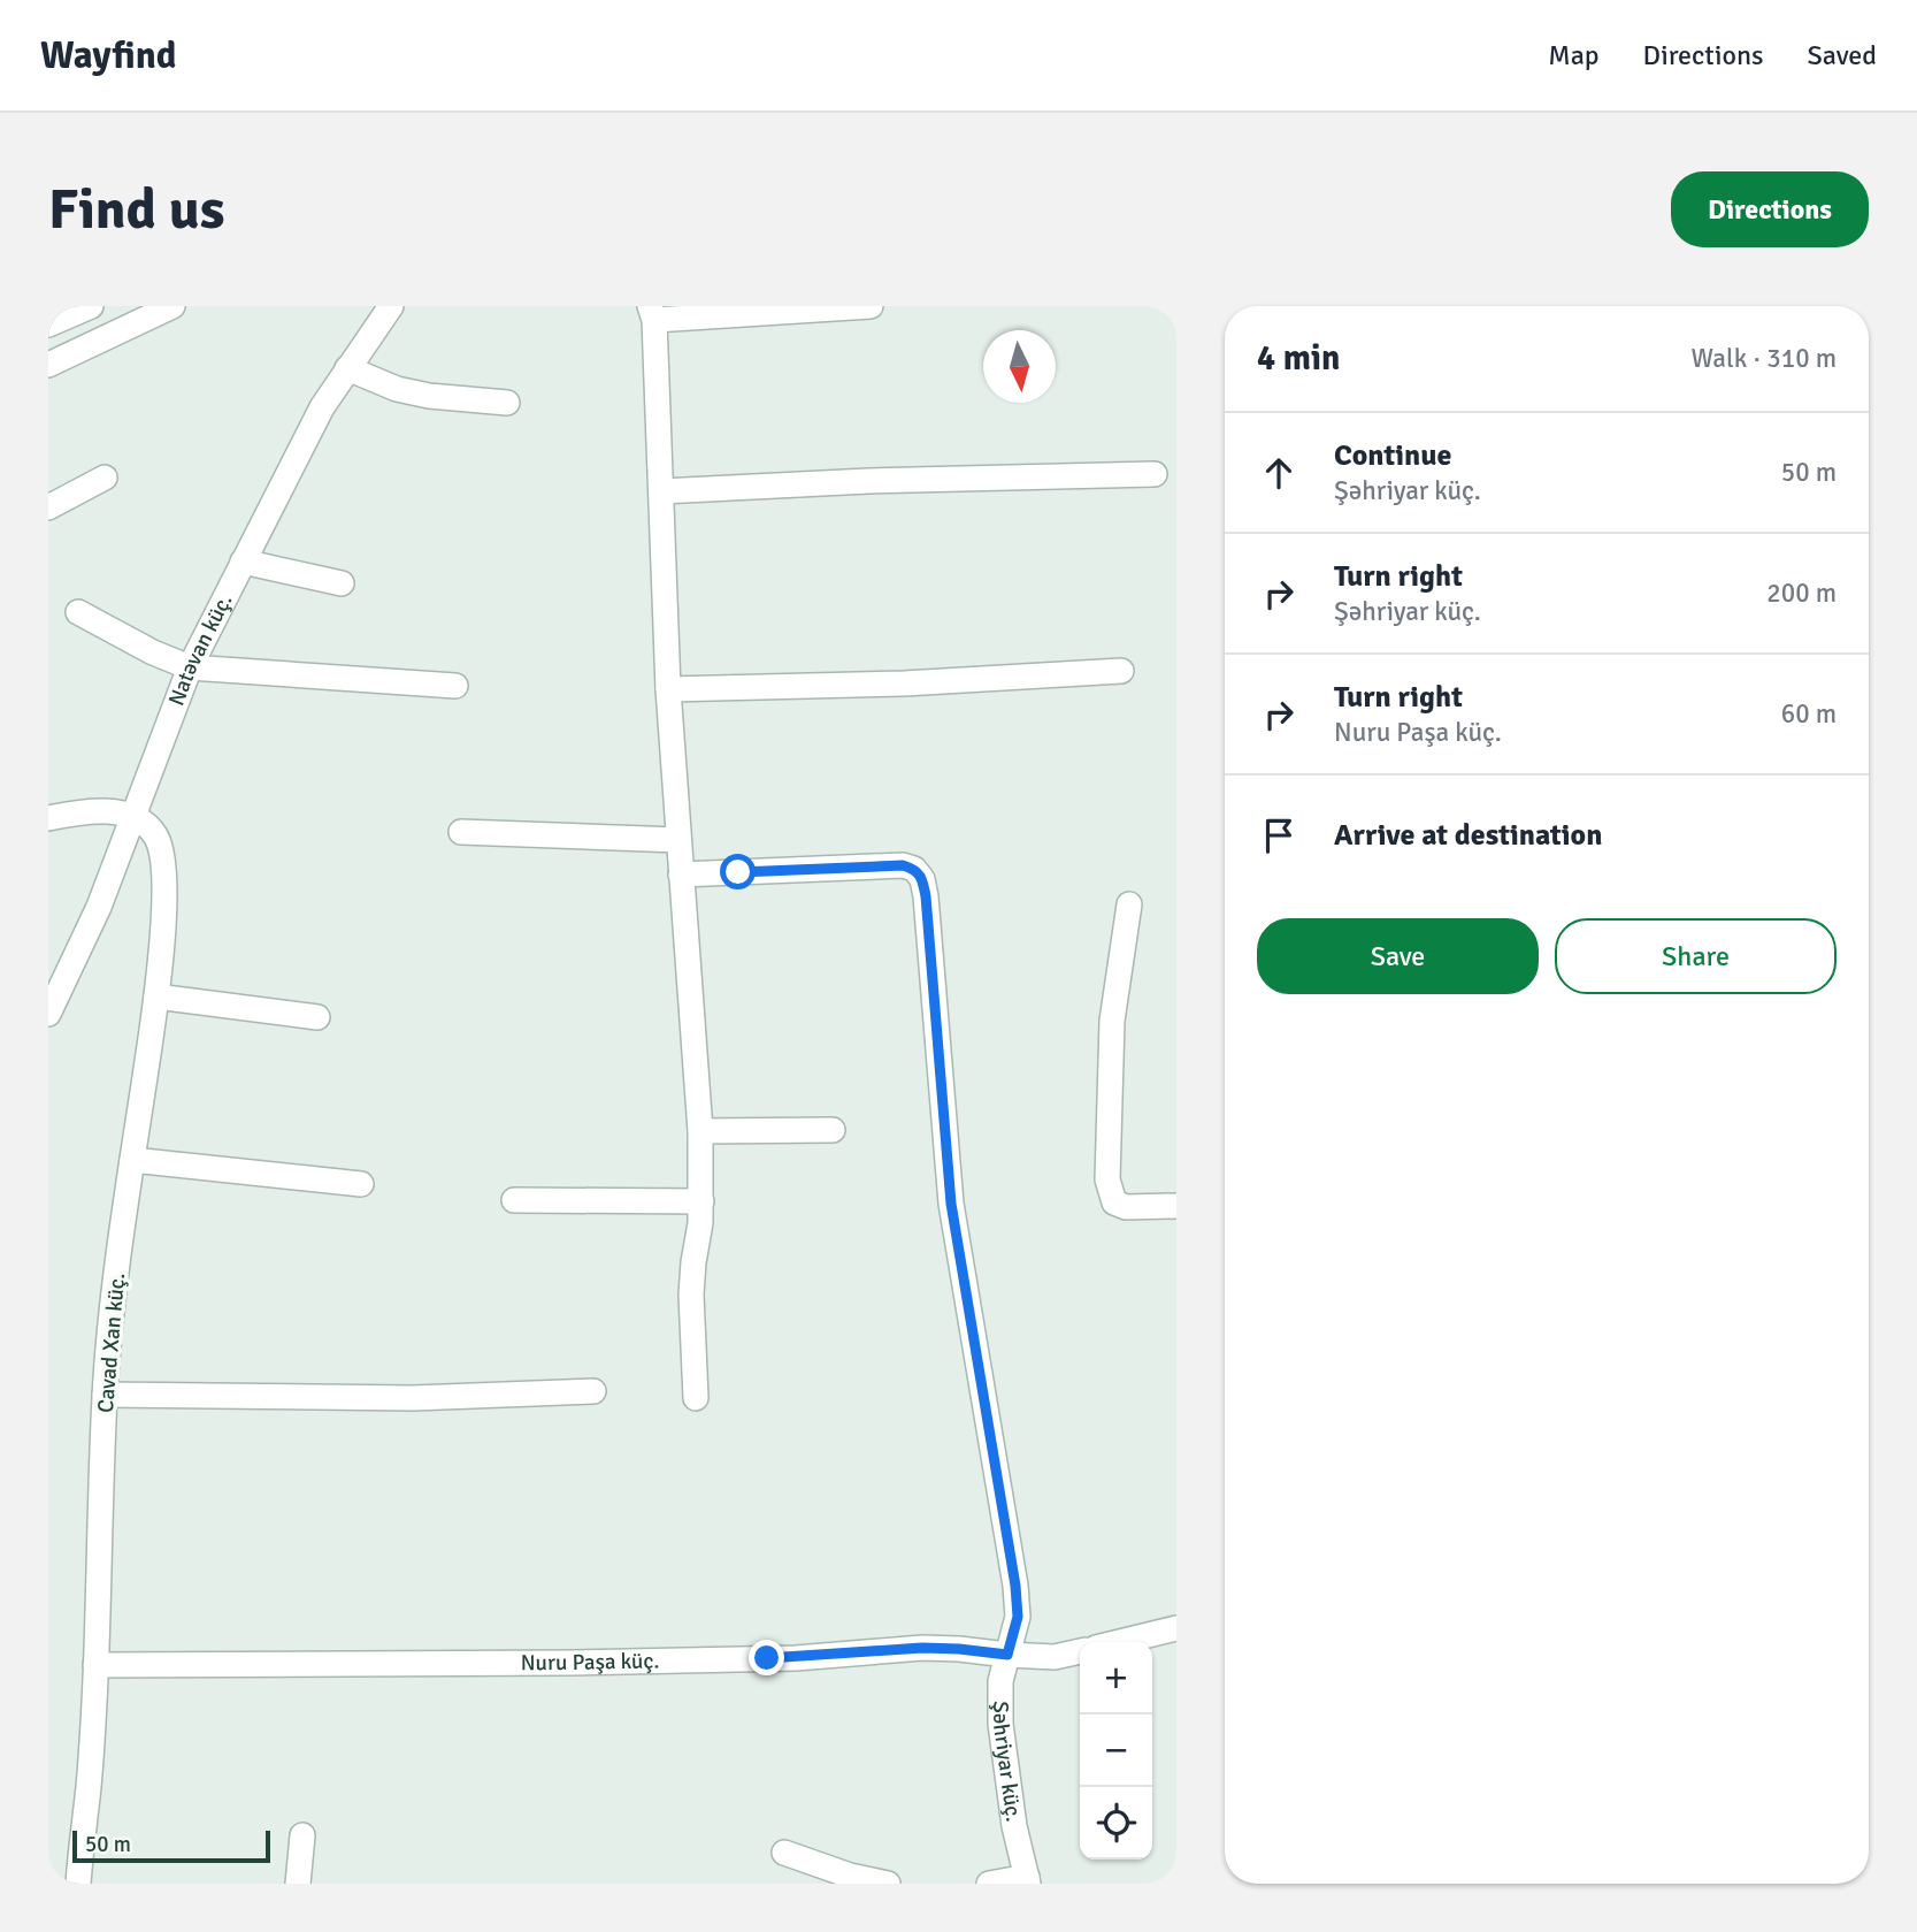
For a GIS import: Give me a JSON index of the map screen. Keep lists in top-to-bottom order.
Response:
{
  "streets": {
    "street": [
      "Natəvan küç.",
      "Cavad Xan küç.",
      "Nuru Paşa küç.",
      "Şəhriyar küç."
    ]
  },
  "crossings": [
    ["Natəvan küç.", "Cavad Xan küç."],
    ["Cavad Xan küç.", "Nuru Paşa küç."],
    ["Nuru Paşa küç.", "Şəhriyar küç."]
  ],
  "scale_bar": "50 m",
  "north": "bottom",
  "page": {
    "header": "Wayfind",
    "nav": ["Map", "Directions", "Saved"],
    "buttons": [
      "Directions",
      ["Save", "Share"]
    ],
    "title": "Find us",
    "heading": ["4 min", "Walk · 310 m"],
    "list": [
      ["Continue", "Şəhriyar küç.", "50 m"],
      ["Turn right", "Şəhriyar küç.", "200 m"],
      ["Turn right", "Nuru Paşa küç.", "60 m"],
      "Arrive at destination"
    ],
    "map_buttons": ["+", "−"],
    "scale": "50 m"
  }
}
